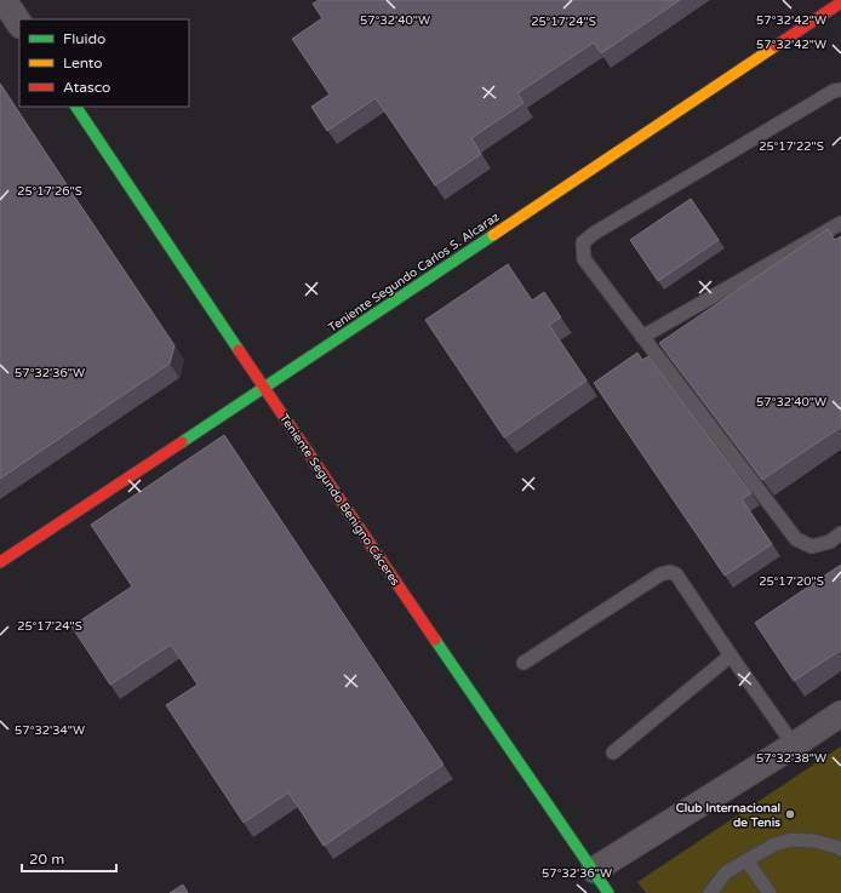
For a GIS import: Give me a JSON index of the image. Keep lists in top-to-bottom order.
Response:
{
  "streets": {
    "street": ["Teniente Segundo Carlos S. Alcaraz", "Teniente Segundo Benigno Cáceres"]
  },
  "crossings": [
    ["Teniente Segundo Carlos S. Alcaraz", "Teniente Segundo Benigno Cáceres"]
  ],
  "places": ["Club Internacional de Tenis"],
  "legend": ["Fluido", "Lento", "Atasco"],
  "scale_bar": "20 m",
  "coordinates": [
    "57°32'40\"W",
    "57°32'42\"W",
    "25°17'24\"S",
    "25°17'22\"S",
    "25°17'26\"S",
    "57°32'36\"W",
    "25°17'20\"S",
    "57°32'34\"W",
    "57°32'38\"W"
  ]
}
